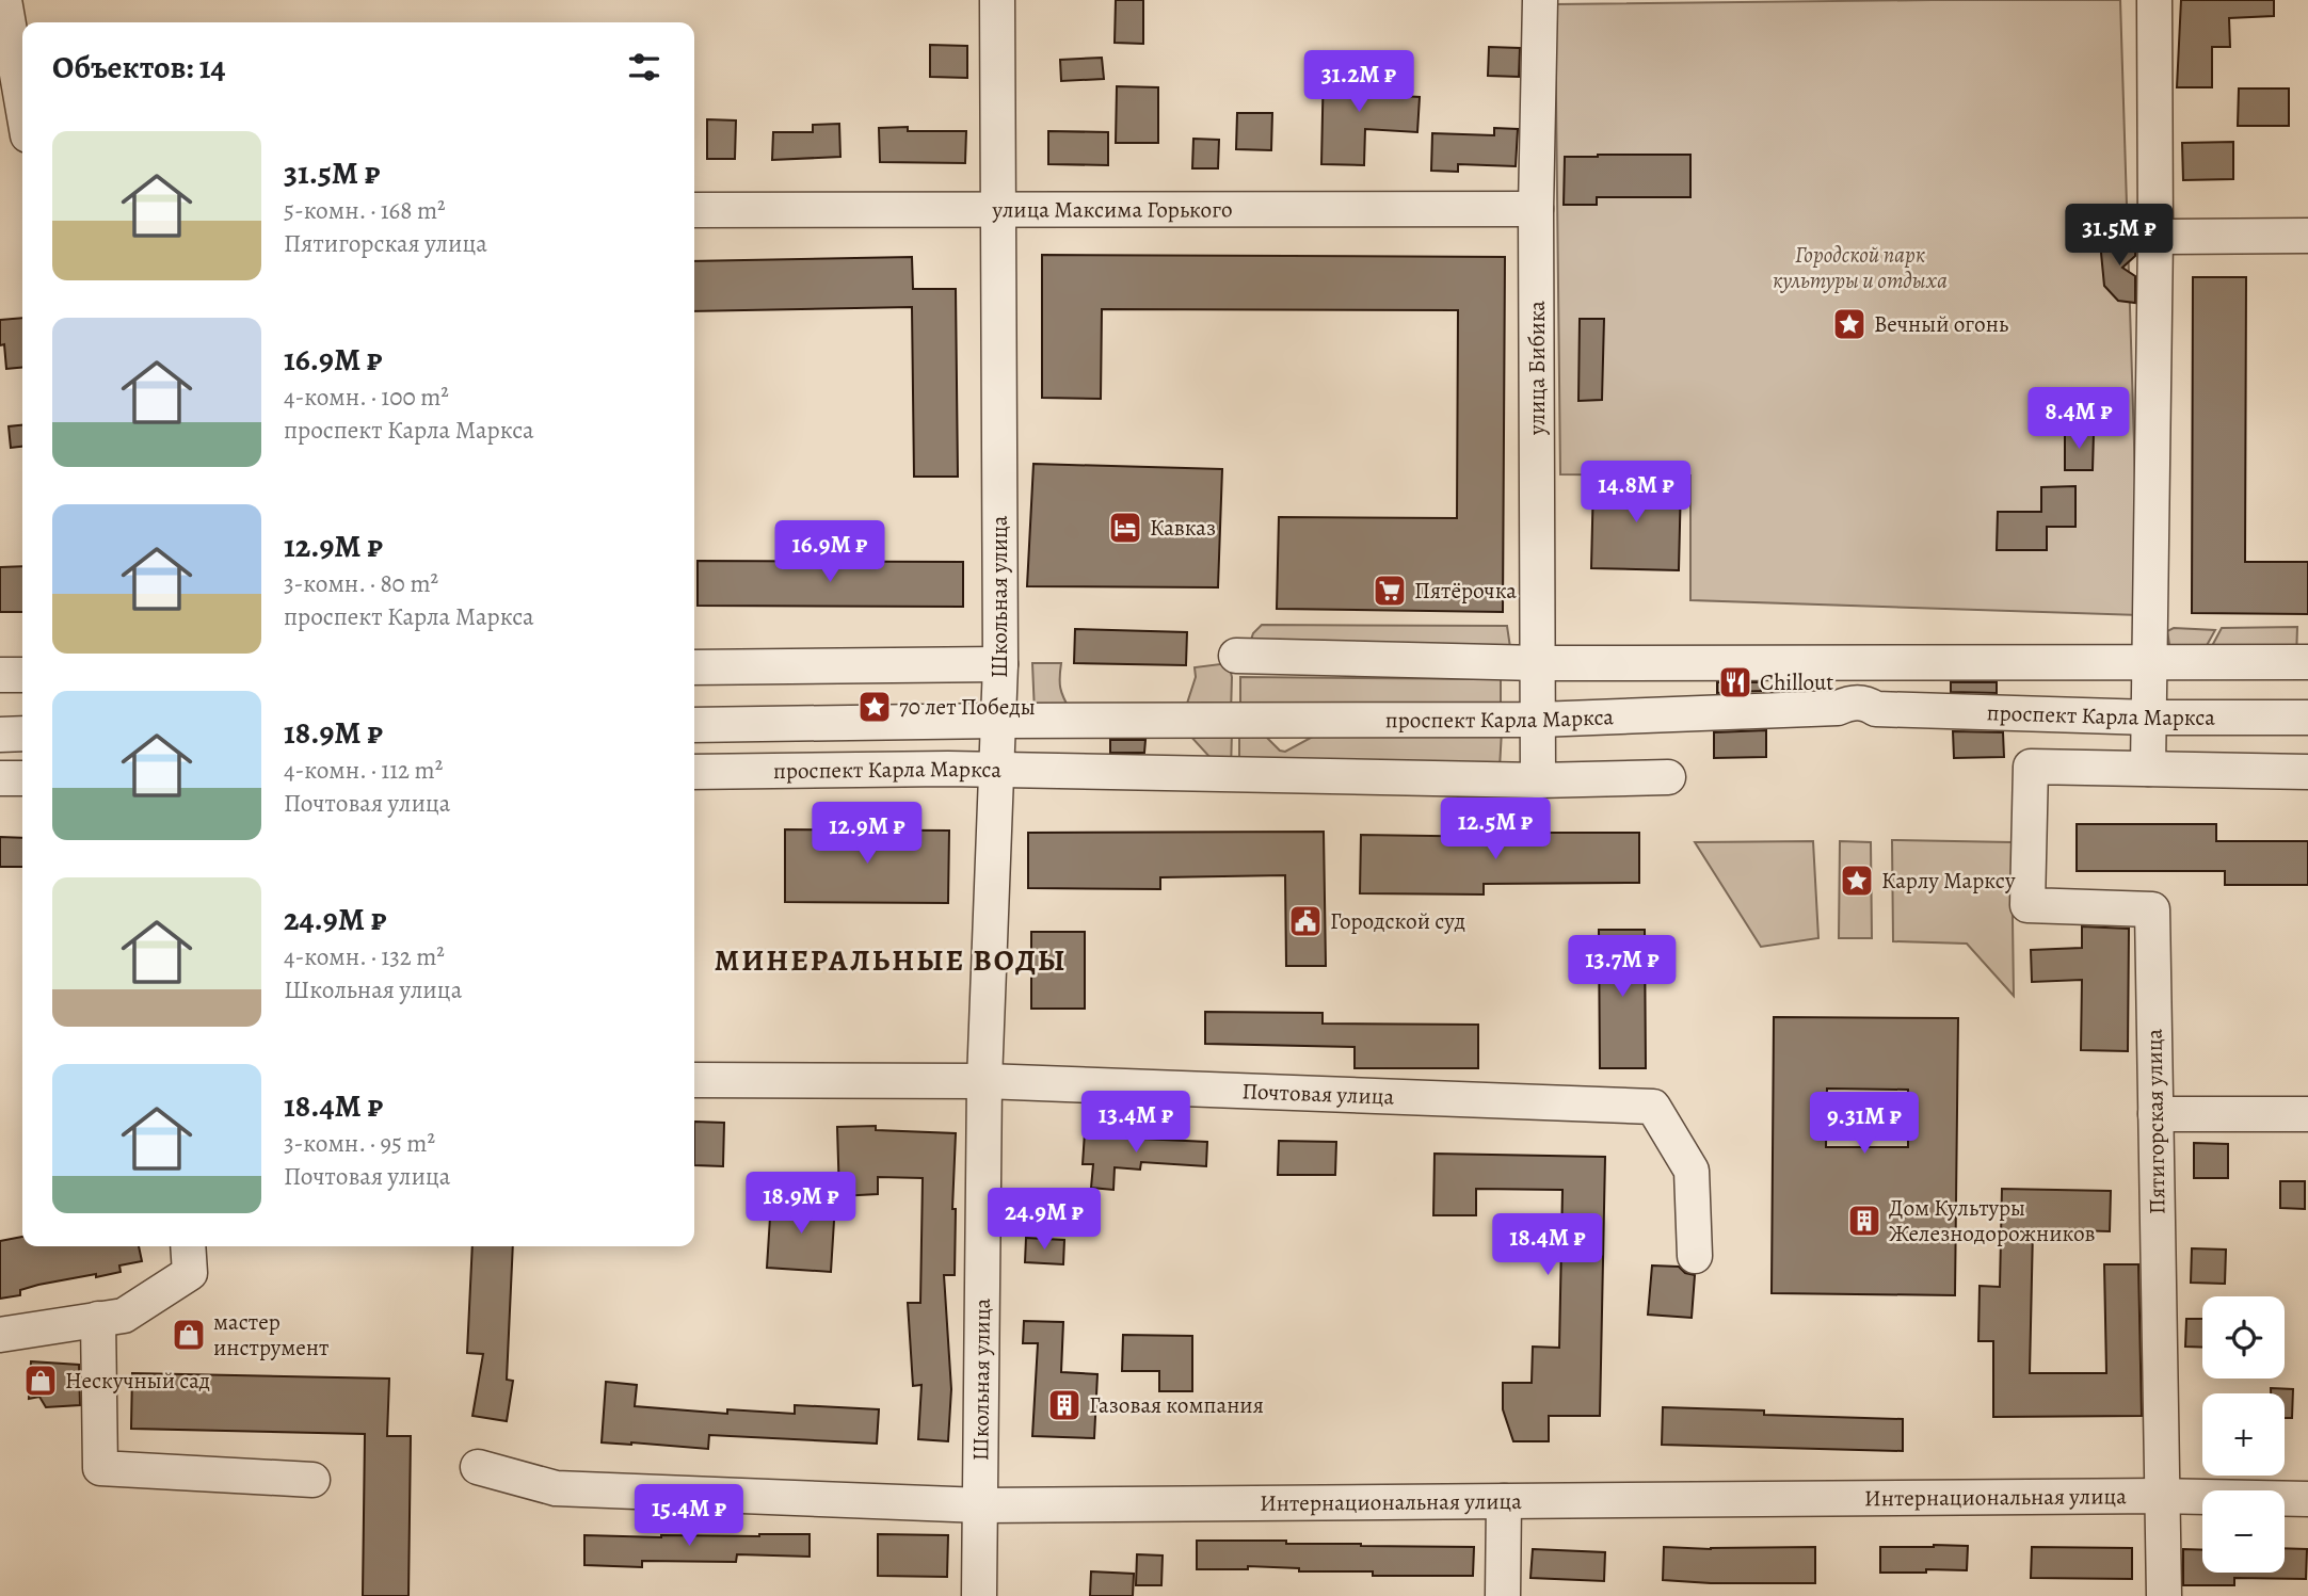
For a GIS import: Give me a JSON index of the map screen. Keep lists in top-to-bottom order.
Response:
{
  "streets": {
    "street": [
      "улица Максима Горького",
      "улица Бибика",
      "Школьная улица",
      "проспект Карла Маркса",
      "Почтовая улица",
      "Пятигорская улица",
      "Интернациональная улица"
    ]
  },
  "crossings": [
    ["улица Максима Горького", "улица Бибика"],
    ["улица Максима Горького", "Школьная улица"],
    ["улица Бибика", "проспект Карла Маркса"],
    ["Школьная улица", "проспект Карла Маркса"],
    ["Школьная улица", "Почтовая улица"],
    ["Школьная улица", "Интернациональная улица"],
    ["Пятигорская улица", "Интернациональная улица"]
  ],
  "districts": ["МИНЕРАЛЬНЫЕ ВОДЫ"],
  "parks": ["Городской парк культуры и отдыха"],
  "places": {
    "place": ["Вечный огонь", "70 лет Победы", "Карлу Марксу"],
    "hotel": ["Кавказ"],
    "supermarket": ["Пятёрочка"],
    "restaurant": ["Chillout"],
    "public building": ["Городской суд"],
    "building": ["Дом Культуры Железнодорожников", "Газовая компания"],
    "shop": ["мастер инструмент", "Нескучный сад"]
  },
  "page": {
    "heading": "Объектов: 14",
    "price": [
      "31.2M ₽",
      "31.5M ₽",
      "8.4M ₽",
      "14.8M ₽",
      "16.9M ₽",
      "12.5M ₽",
      "12.9M ₽",
      "13.7M ₽",
      "13.4M ₽",
      "9.31M ₽",
      "18.9M ₽",
      "24.9M ₽",
      "18.4M ₽",
      "15.4M ₽"
    ],
    "list": [
      {
        "name": "31.5M ₽",
        "note": "5-комн. · 168 m² · Пятигорская улица"
      },
      {
        "name": "16.9M ₽",
        "note": "4-комн. · 100 m² · проспект Карла Маркса"
      },
      {
        "name": "12.9M ₽",
        "note": "3-комн. · 80 m² · проспект Карла Маркса"
      },
      {
        "name": "18.9M ₽",
        "note": "4-комн. · 112 m² · Почтовая улица"
      },
      {
        "name": "24.9M ₽",
        "note": "4-комн. · 132 m² · Школьная улица"
      },
      {
        "name": "18.4M ₽",
        "note": "3-комн. · 95 m² · Почтовая улица"
      }
    ],
    "map_buttons": ["+", "−"]
  }
}
